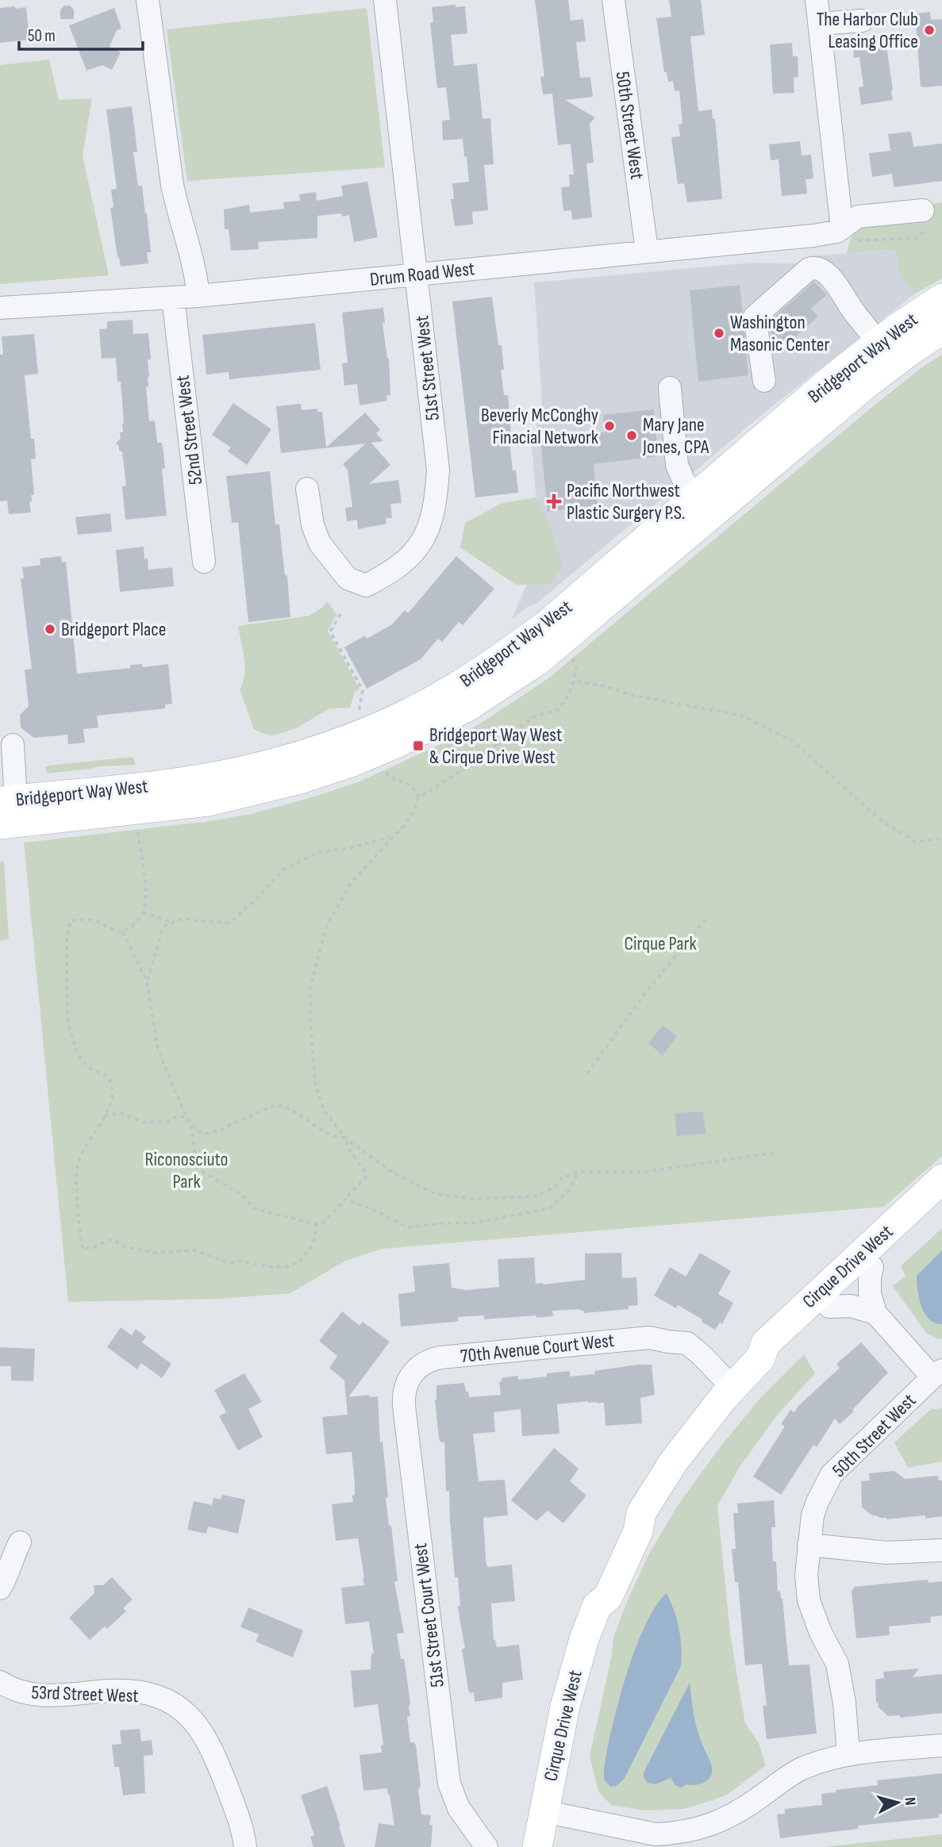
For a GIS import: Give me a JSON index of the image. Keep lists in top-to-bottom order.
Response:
{
  "streets": {
    "main road": ["Bridgeport Way West", "Cirque Drive West"],
    "street": [
      "50th Street West",
      "Drum Road West",
      "51st Street West",
      "52nd Street West",
      "70th Avenue Court West",
      "51st Street Court West",
      "53rd Street West"
    ]
  },
  "crossings": [
    ["50th Street West", "Drum Road West"],
    ["Drum Road West", "51st Street West"],
    ["Drum Road West", "52nd Street West"],
    ["Cirque Drive West", "70th Avenue Court West"],
    ["70th Avenue Court West", "51st Street Court West"]
  ],
  "parks": ["Cirque Park", "Riconosciuto Park"],
  "places": {
    "other": [
      "The Harbor Club Leasing Office",
      "Washington Masonic Center",
      "Beverly McConghy Finacial Network",
      "Mary Jane Jones, CPA",
      "Bridgeport Place"
    ],
    "health": ["Pacific Northwest Plastic Surgery P.S."],
    "transit": ["Bridgeport Way West & Cirque Drive West"]
  },
  "scale_bar": "50 m",
  "north": "right"
}
